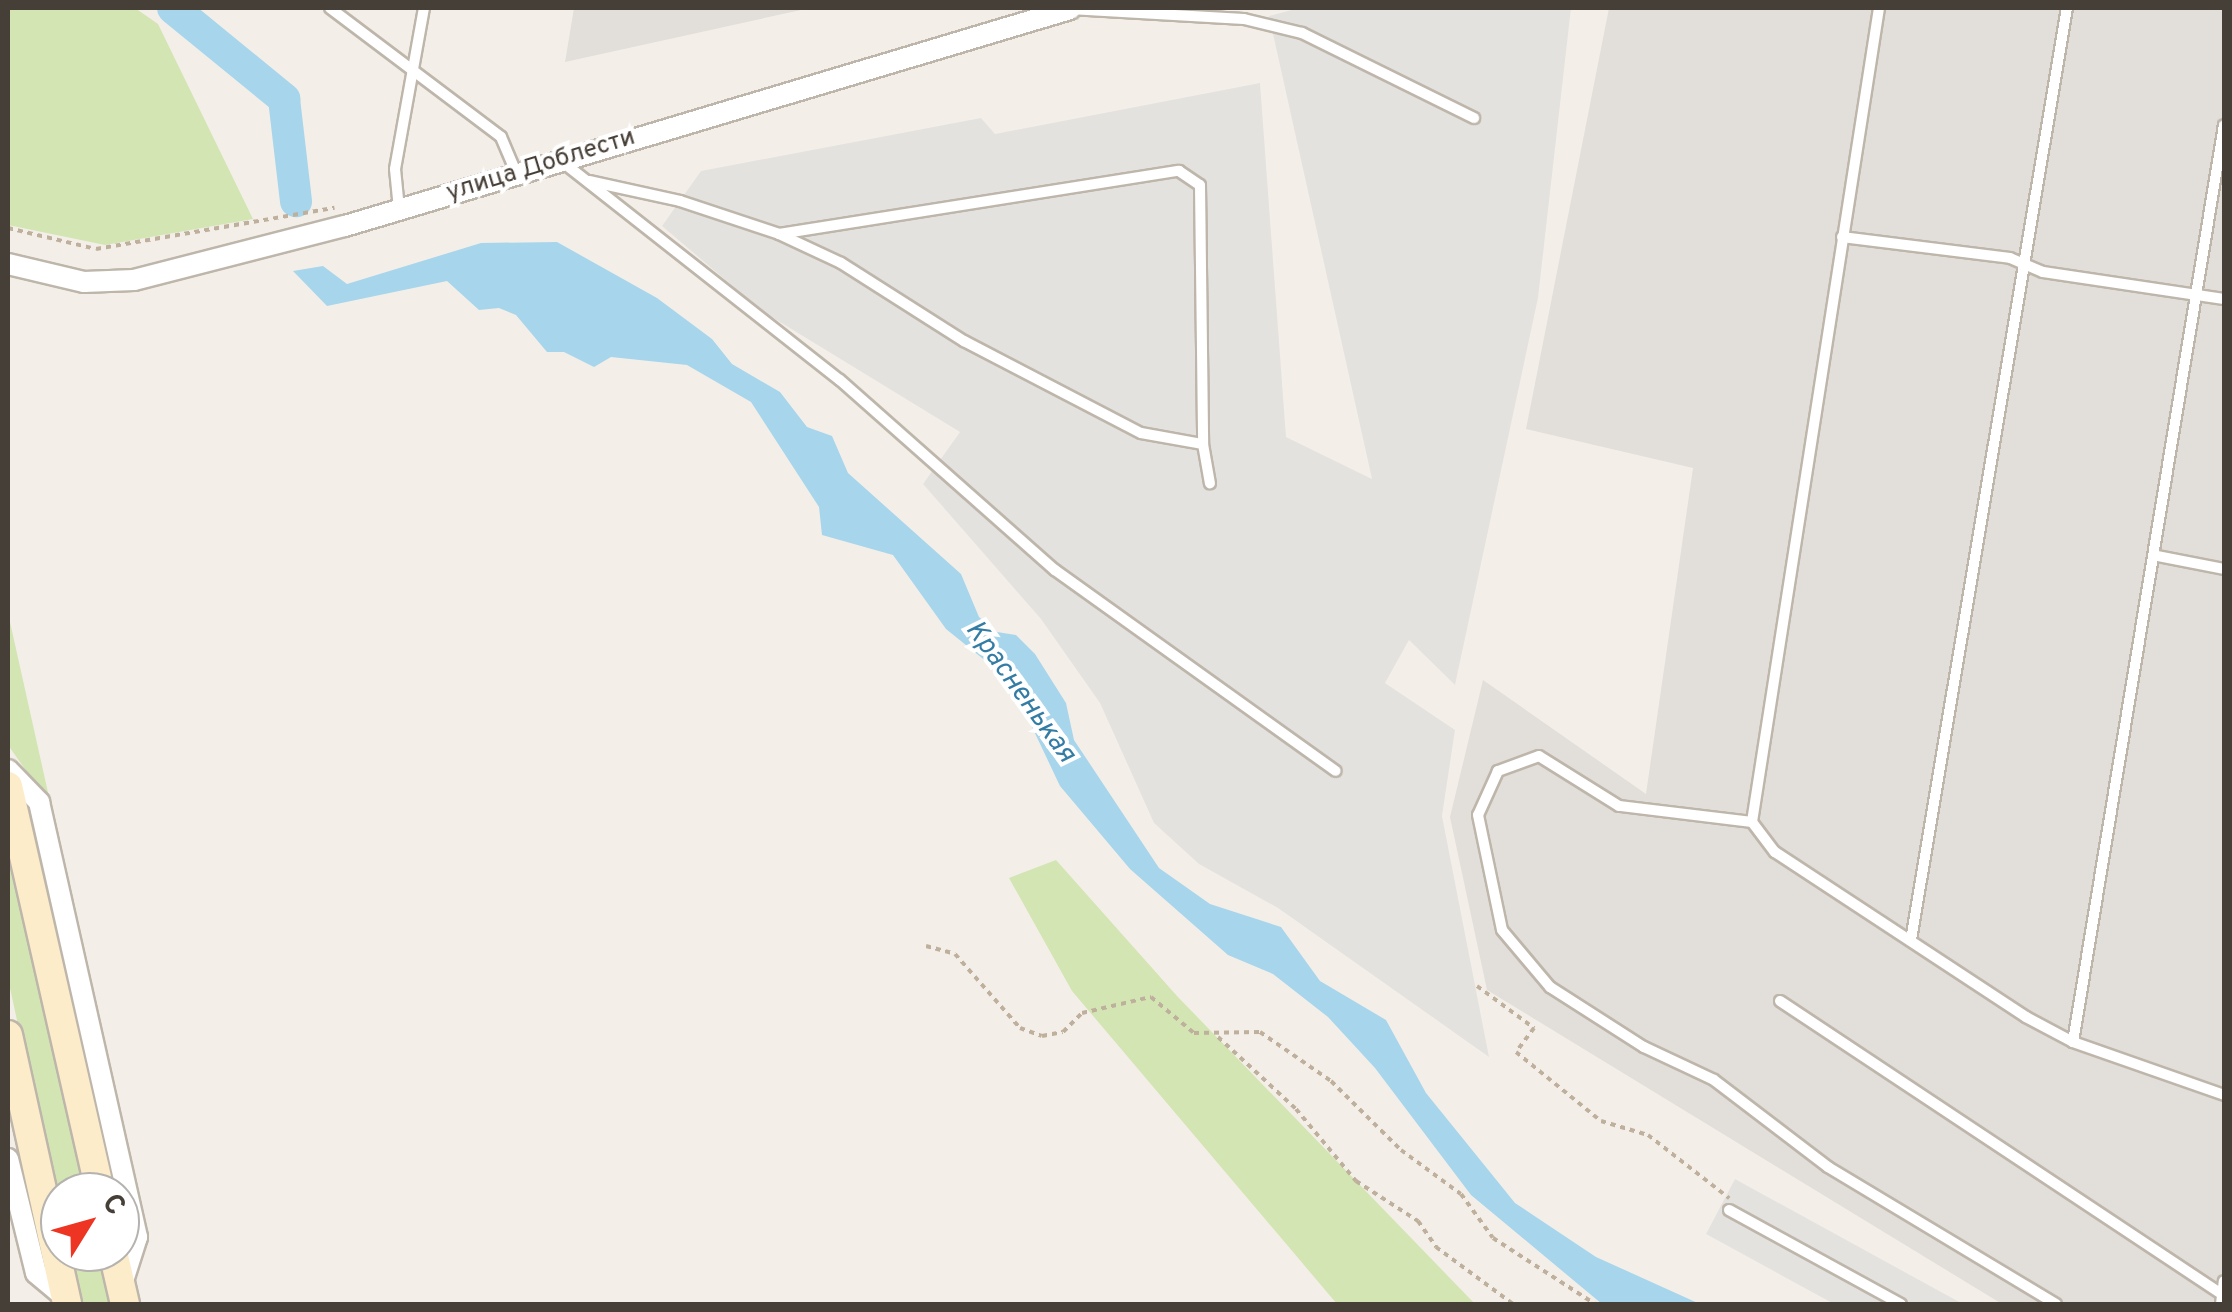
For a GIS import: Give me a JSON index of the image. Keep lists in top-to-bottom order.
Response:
{
  "streets": {
    "street": ["улица Доблести"]
  },
  "water": ["Красненькая"],
  "north": "top right"
}
